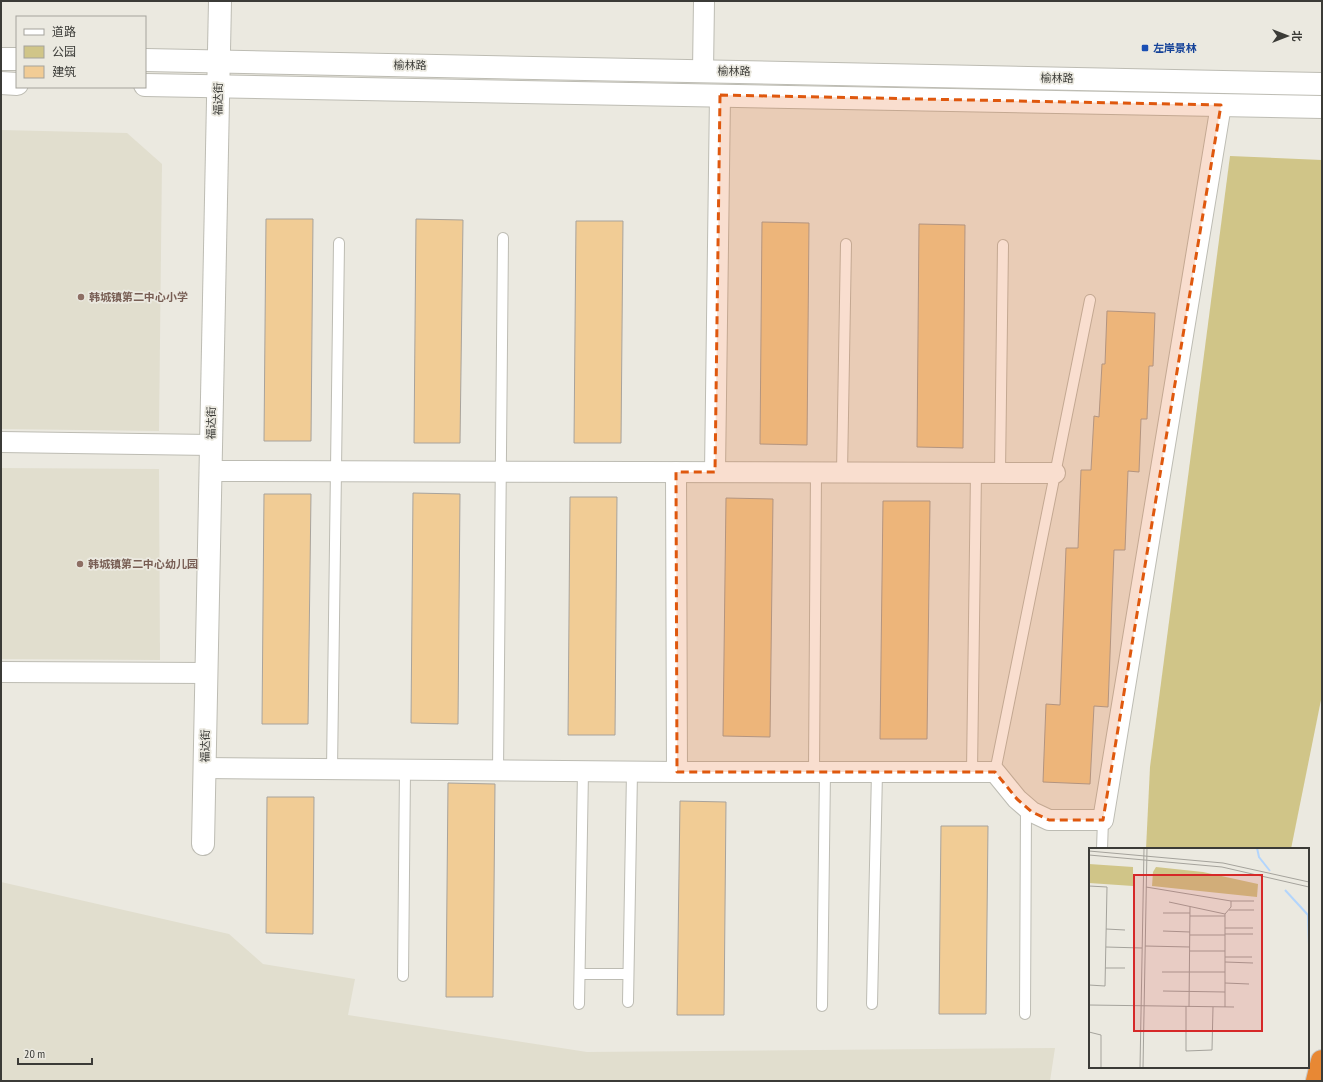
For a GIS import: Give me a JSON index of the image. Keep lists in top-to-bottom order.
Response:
{
  "streets": {
    "main road": ["榆林路", "福达街"]
  },
  "crossings": [
    ["榆林路", "福达街"]
  ],
  "places": {
    "transit": ["左岸景林"],
    "other": ["韩城镇第二中心小学", "韩城镇第二中心幼儿园"]
  },
  "legend": ["道路", "公园", "建筑"],
  "scale_bar": "20 m",
  "north": "right"
}
